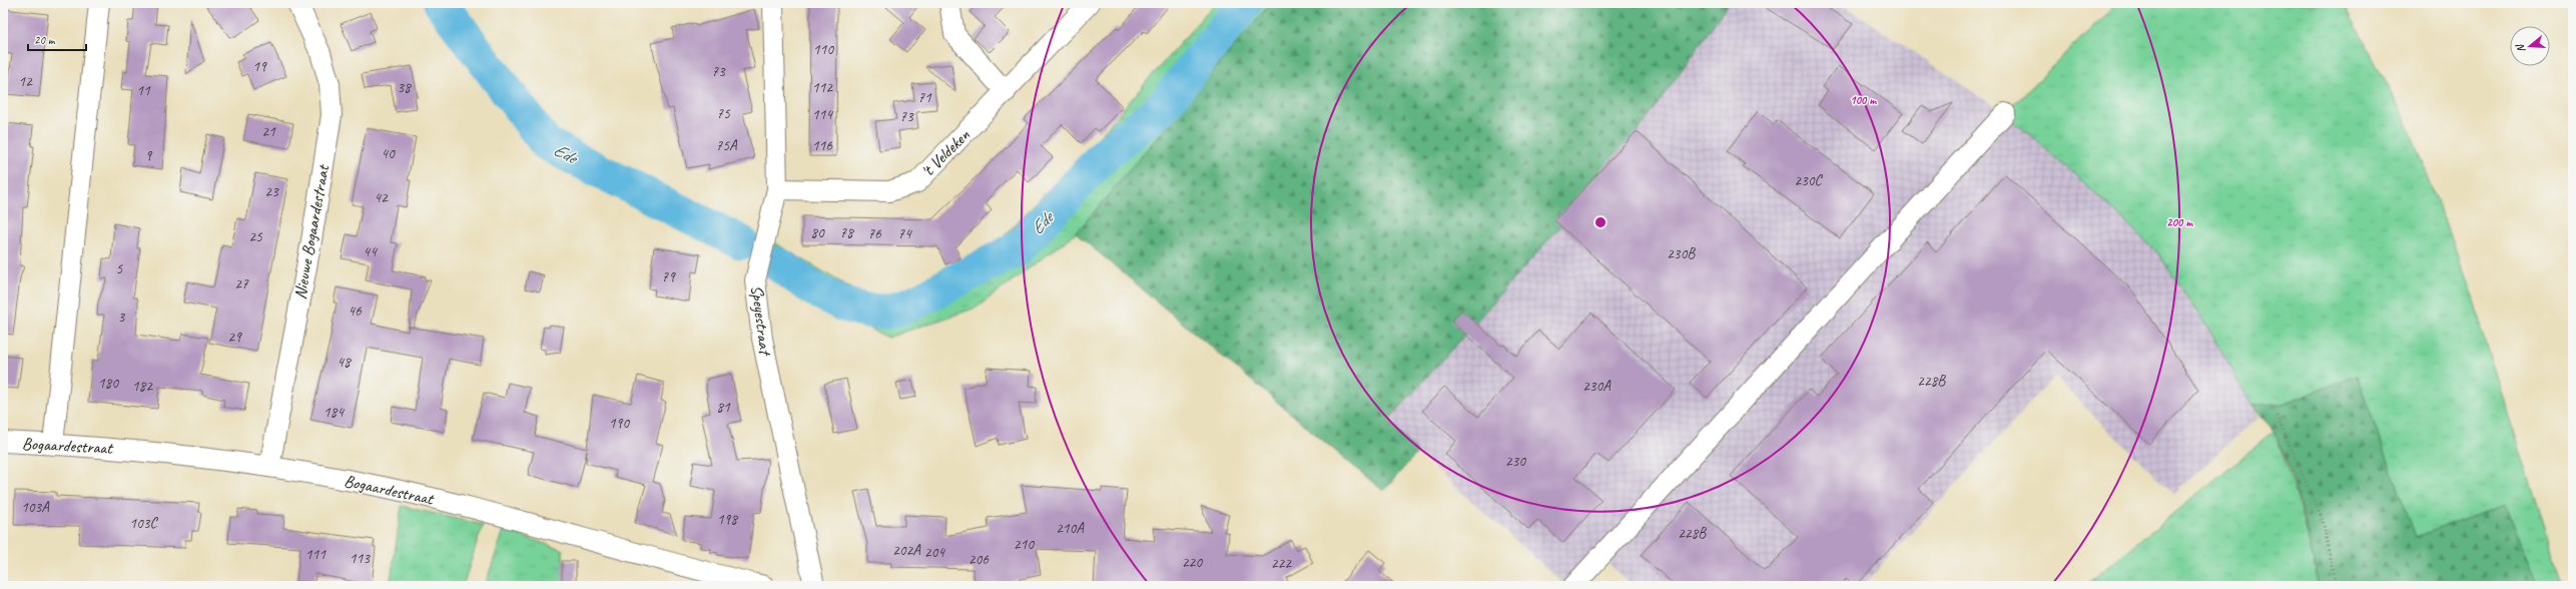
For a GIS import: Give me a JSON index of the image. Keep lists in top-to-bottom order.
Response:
{
  "streets": {
    "street": [
      "'t Veldeken",
      "Nieuwe Bogaardestraat",
      "Speyestraat",
      "Bogaardestraat"
    ]
  },
  "crossings": [
    ["'t Veldeken", "Speyestraat"],
    ["Nieuwe Bogaardestraat", "Bogaardestraat"]
  ],
  "water": ["Ede"],
  "house_numbers": [
    "110",
    "19",
    "73",
    "12",
    "38",
    "112",
    "11",
    "71",
    "75",
    "114",
    "73",
    "21",
    "75A",
    "116",
    "40",
    "9",
    "230C",
    "23",
    "42",
    "80",
    "78",
    "76",
    "74",
    "25",
    "44",
    "230B",
    "5",
    "79",
    "27",
    "46",
    "3",
    "29",
    "48",
    "228B",
    "180",
    "182",
    "230A",
    "81",
    "184",
    "190",
    "230",
    "103A",
    "198",
    "103C",
    "210A",
    "228B",
    "210",
    "202A",
    "204",
    "111",
    "113",
    "206",
    "220",
    "222"
  ],
  "scale_bar": "20 m",
  "north": "left",
  "rings": ["100 m", "200 m"]
}
